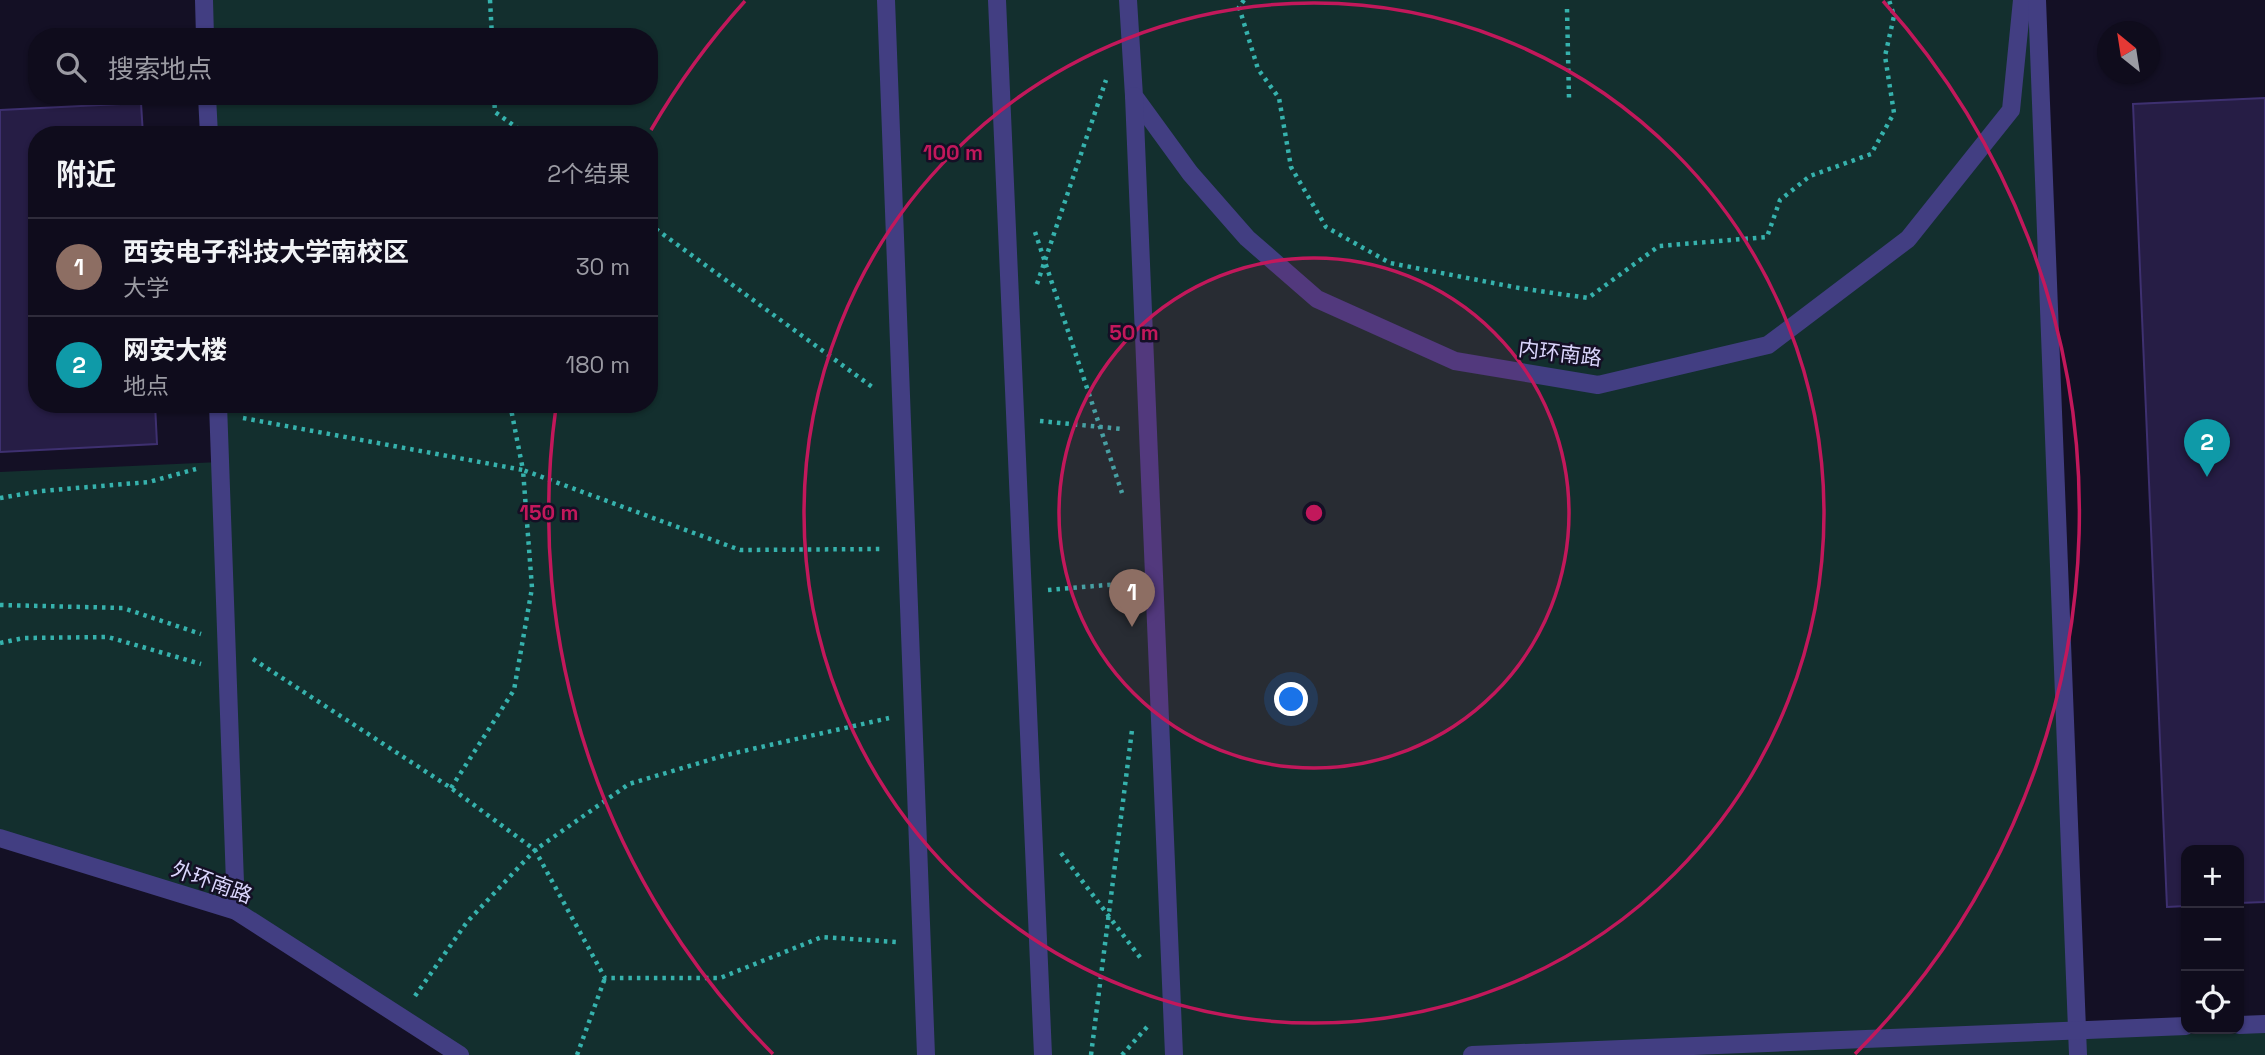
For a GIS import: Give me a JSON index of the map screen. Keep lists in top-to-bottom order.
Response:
{
  "streets": {
    "lane": ["内环南路", "外环南路"]
  },
  "north": "top left",
  "page": {
    "search": "搜索地点",
    "heading": ["附近", "2个结果"],
    "list": [
      {
        "mark": "1",
        "name": "西安电子科技大学南校区",
        "note": "大学",
        "value": "30 m"
      },
      {
        "mark": "2",
        "name": "网安大楼",
        "note": "地点",
        "value": "180 m"
      }
    ],
    "pins": ["2", "1"],
    "map_buttons": ["+", "−"]
  },
  "rings": ["100 m", "50 m", "150 m"]
}
